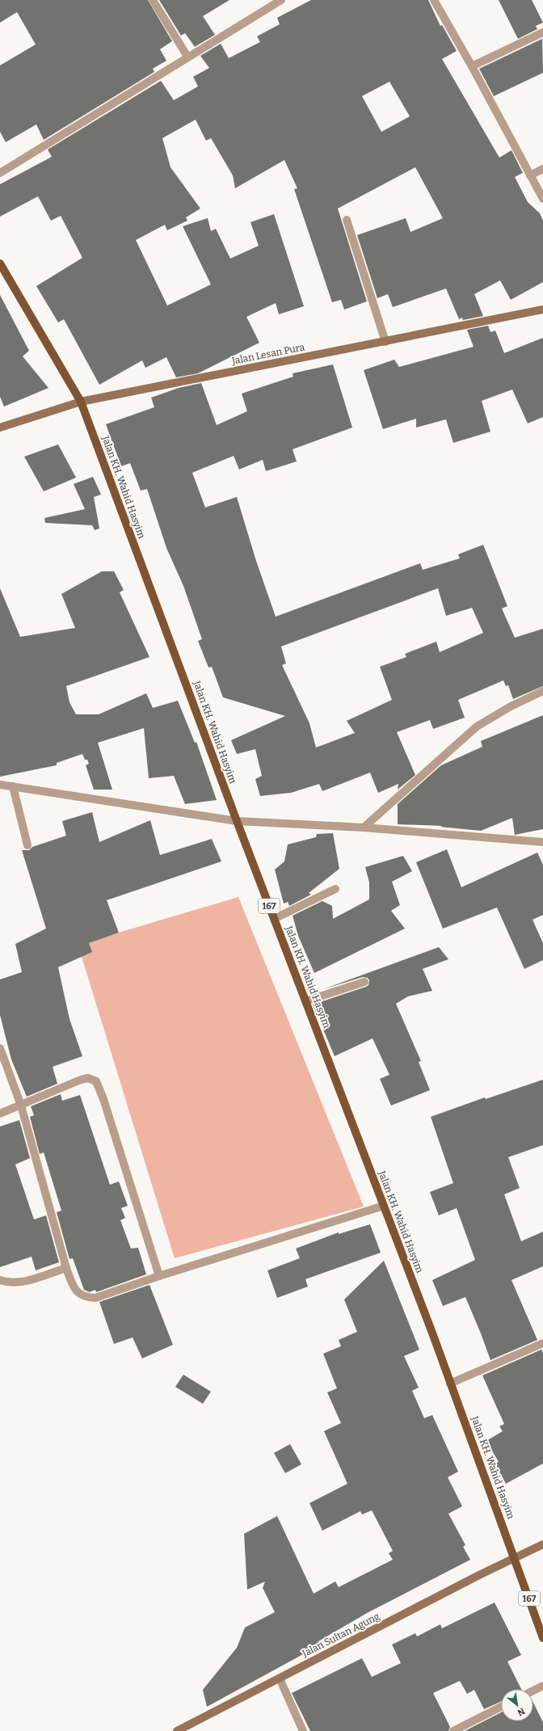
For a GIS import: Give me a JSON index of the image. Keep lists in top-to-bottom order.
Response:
{
  "streets": {
    "main road": ["Jalan KH. Wahid Hasyim", "167"],
    "street": ["Jalan Lesan Pura", "Jalan Sultan Agung"]
  },
  "crossings": [
    ["Jalan Lesan Pura", "Jalan KH. Wahid Hasyim"],
    ["Jalan KH. Wahid Hasyim", "Jalan Sultan Agung"]
  ],
  "north": "bottom right"
}
